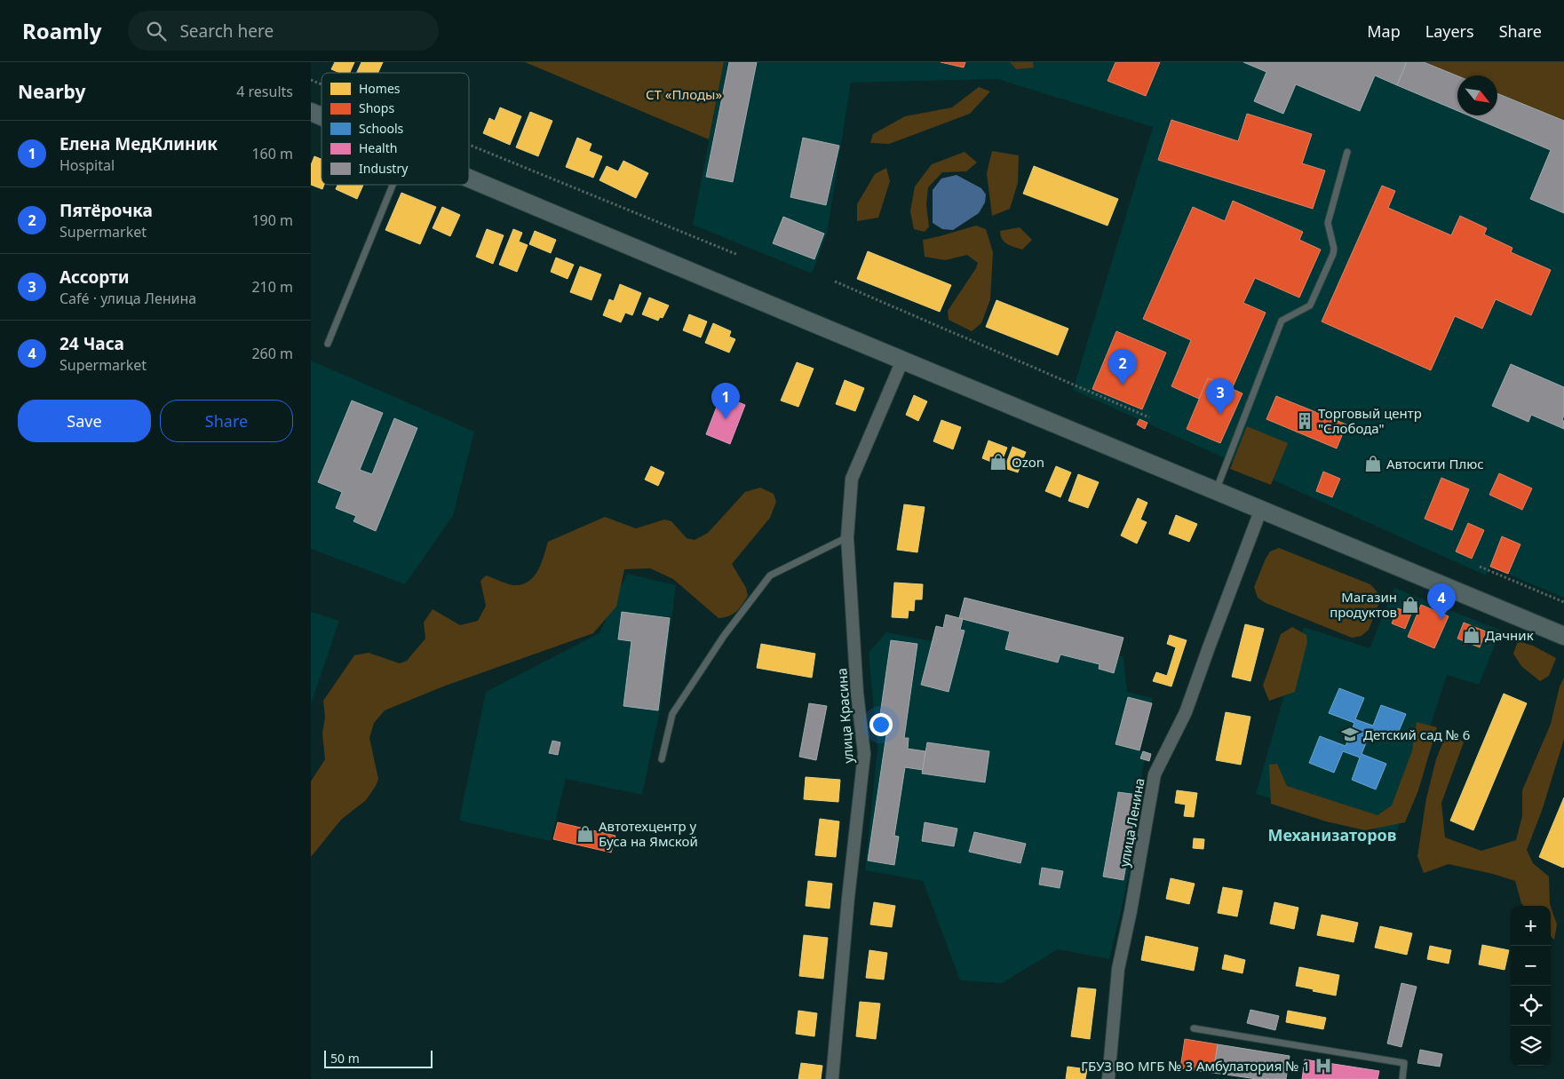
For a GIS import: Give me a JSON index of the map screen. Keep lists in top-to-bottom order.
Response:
{
  "streets": {
    "street": ["улица Красина", "улица Ленина"]
  },
  "districts": ["Механизаторов"],
  "parks": ["СТ «Плоды»"],
  "places": {
    "building": ["Торговый центр \"Слобода\""],
    "shop": [
      "Ozon",
      "Автосити Плюс",
      "Магазин продуктов",
      "Дачник",
      "Автотехцентр у Буса на Ямской"
    ],
    "school or university": ["Детский сад № 6"],
    "hospital": ["ГБУЗ ВО МГБ № 3 Амбулатория № 1"]
  },
  "legend": [
    "Homes",
    "Shops",
    "Schools",
    "Health",
    "Industry"
  ],
  "scale_bar": "50 m",
  "north": "bottom right",
  "page": {
    "header": "Roamly",
    "search": "Search here",
    "nav": ["Map", "Layers", "Share"],
    "heading": ["Nearby", "4 results"],
    "list": [
      {
        "mark": "1",
        "name": "Елена МедКлиник",
        "note": "Hospital",
        "value": "160 m"
      },
      {
        "mark": "2",
        "name": "Пятёрочка",
        "note": "Supermarket",
        "value": "190 m"
      },
      {
        "mark": "3",
        "name": "Ассорти",
        "note": "Café · улица Ленина",
        "value": "210 m"
      },
      {
        "mark": "4",
        "name": "24 Часа",
        "note": "Supermarket",
        "value": "260 m"
      }
    ],
    "pins": [
      "2",
      "3",
      "1",
      "4"
    ],
    "buttons": ["Save", "Share"],
    "map_buttons": ["+", "−"],
    "scale": "50 m"
  }
}
